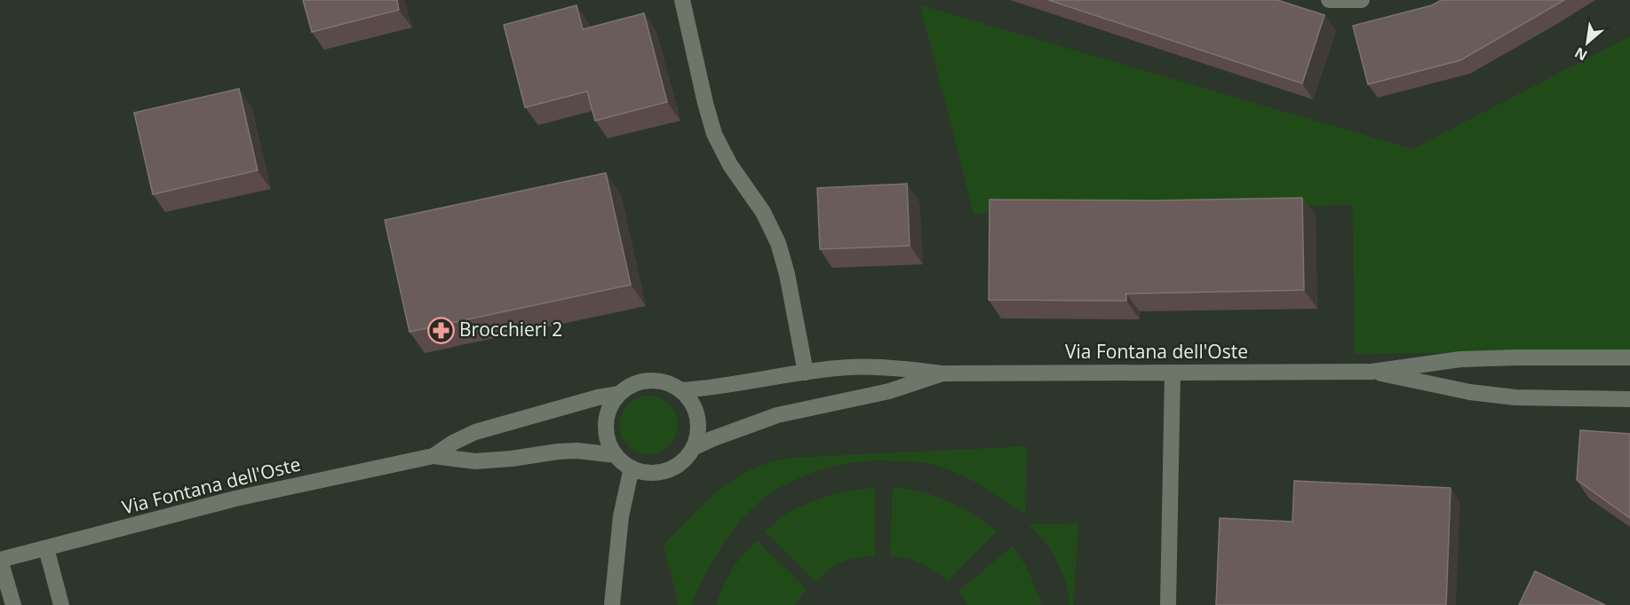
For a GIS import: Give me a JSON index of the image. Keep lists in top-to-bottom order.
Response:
{
  "streets": {
    "street": ["Via Fontana dell'Oste"]
  },
  "places": {
    "pharmacy": ["Brocchieri 2"]
  },
  "north": "bottom left"
}
